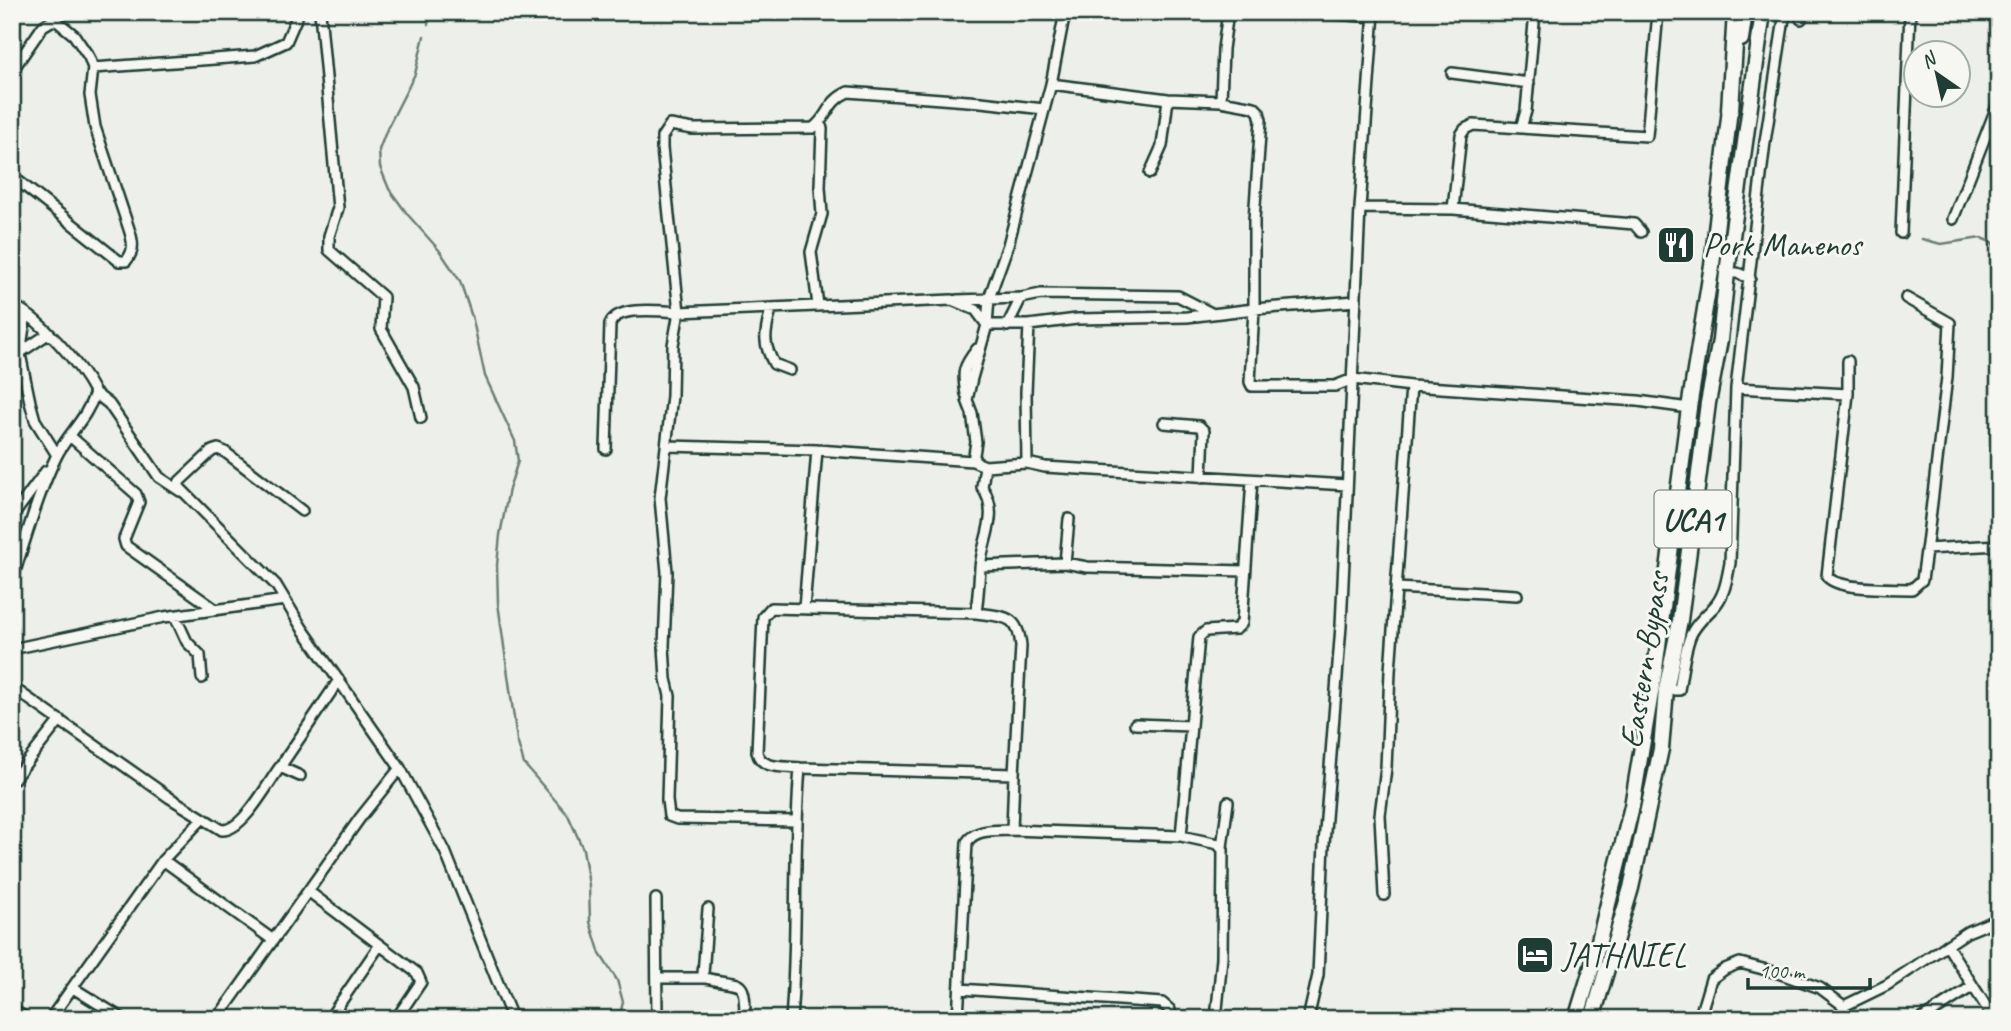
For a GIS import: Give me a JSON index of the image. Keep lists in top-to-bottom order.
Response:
{
  "streets": {
    "main road": ["UCA1", "Eastern Bypass"]
  },
  "places": {
    "restaurant": ["Pork Manenos"],
    "hotel": ["JATHNIEL"]
  },
  "scale_bar": "100 m",
  "north": "top left"
}
